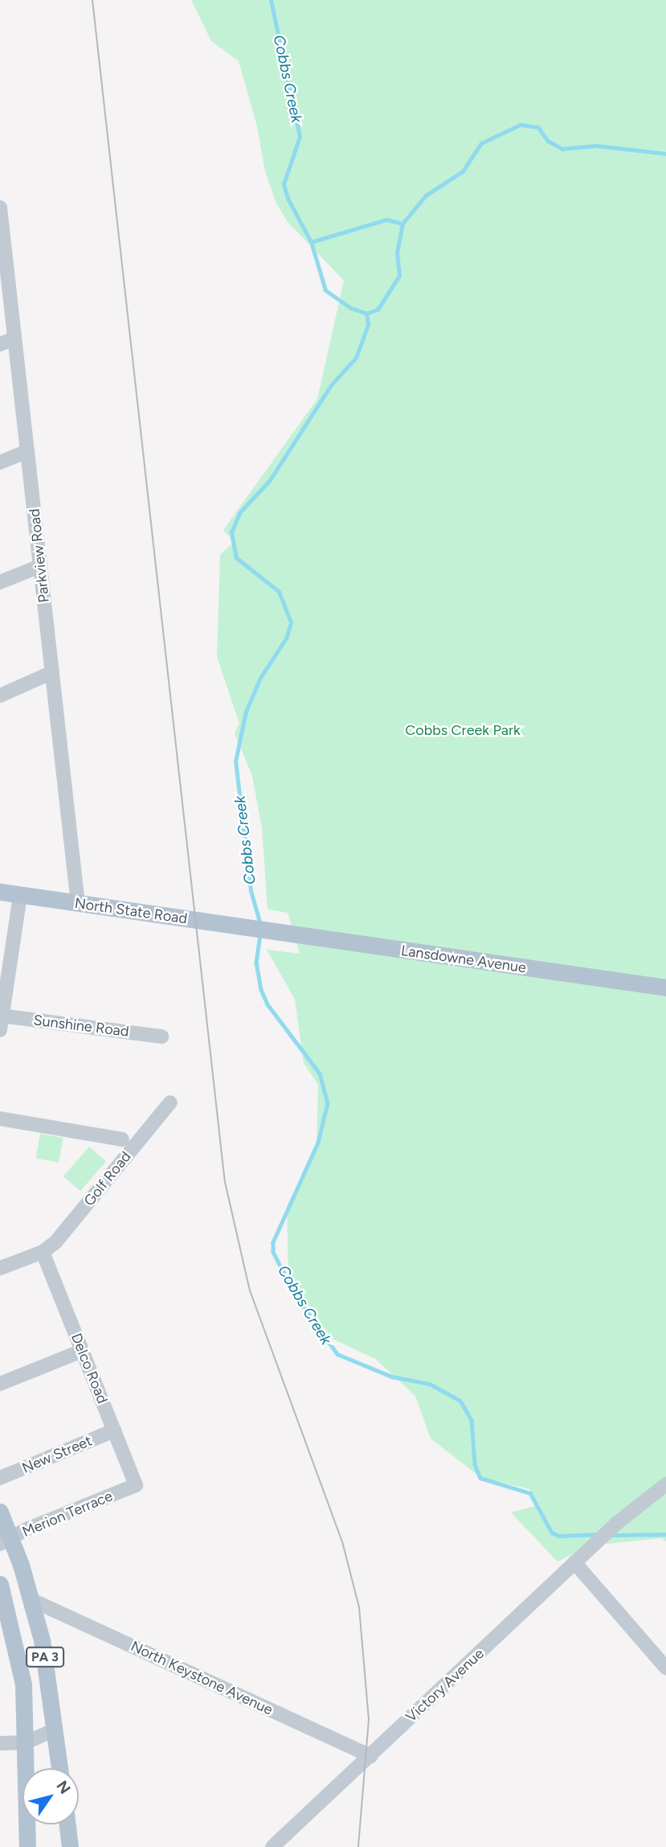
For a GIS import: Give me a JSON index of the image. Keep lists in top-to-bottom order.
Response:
{
  "streets": {
    "main road": ["North State Road", "Lansdowne Avenue", "PA 3"],
    "street": [
      "Parkview Road",
      "Sunshine Road",
      "Golf Road",
      "Delco Road",
      "New Street",
      "Merion Terrace",
      "North Keystone Avenue",
      "Victory Avenue"
    ]
  },
  "crossings": [
    ["Parkview Road", "North State Road"],
    ["North State Road", "Lansdowne Avenue"],
    ["Golf Road", "Delco Road"],
    ["Delco Road", "New Street"],
    ["Delco Road", "Merion Terrace"],
    ["Merion Terrace", "PA 3"],
    ["PA 3", "North Keystone Avenue"],
    ["North Keystone Avenue", "Victory Avenue"]
  ],
  "water": ["Cobbs Creek"],
  "parks": ["Cobbs Creek Park"],
  "north": "top right"
}
